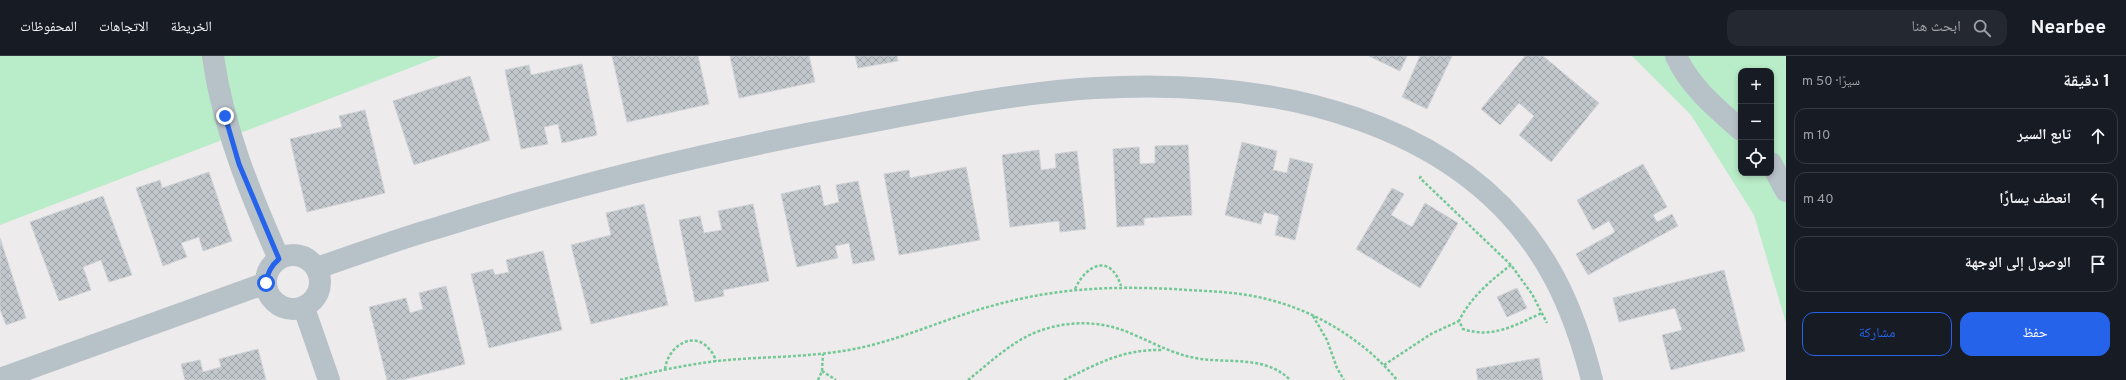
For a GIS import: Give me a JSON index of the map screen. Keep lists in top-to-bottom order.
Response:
{
  "page": {
    "header": "Nearbee",
    "search": "ابحث هنا",
    "nav": ["الخريطة", "الاتجاهات", "المحفوظات"],
    "heading": ["1 دقيقة", "سيرًا · 50 m"],
    "map_buttons": ["+", "−"],
    "list": [
      ["تابع السير", "10 m"],
      ["انعطف يسارًا", "40 m"],
      "الوصول إلى الوجهة"
    ],
    "buttons": ["حفظ", "مشاركة"]
  }
}
